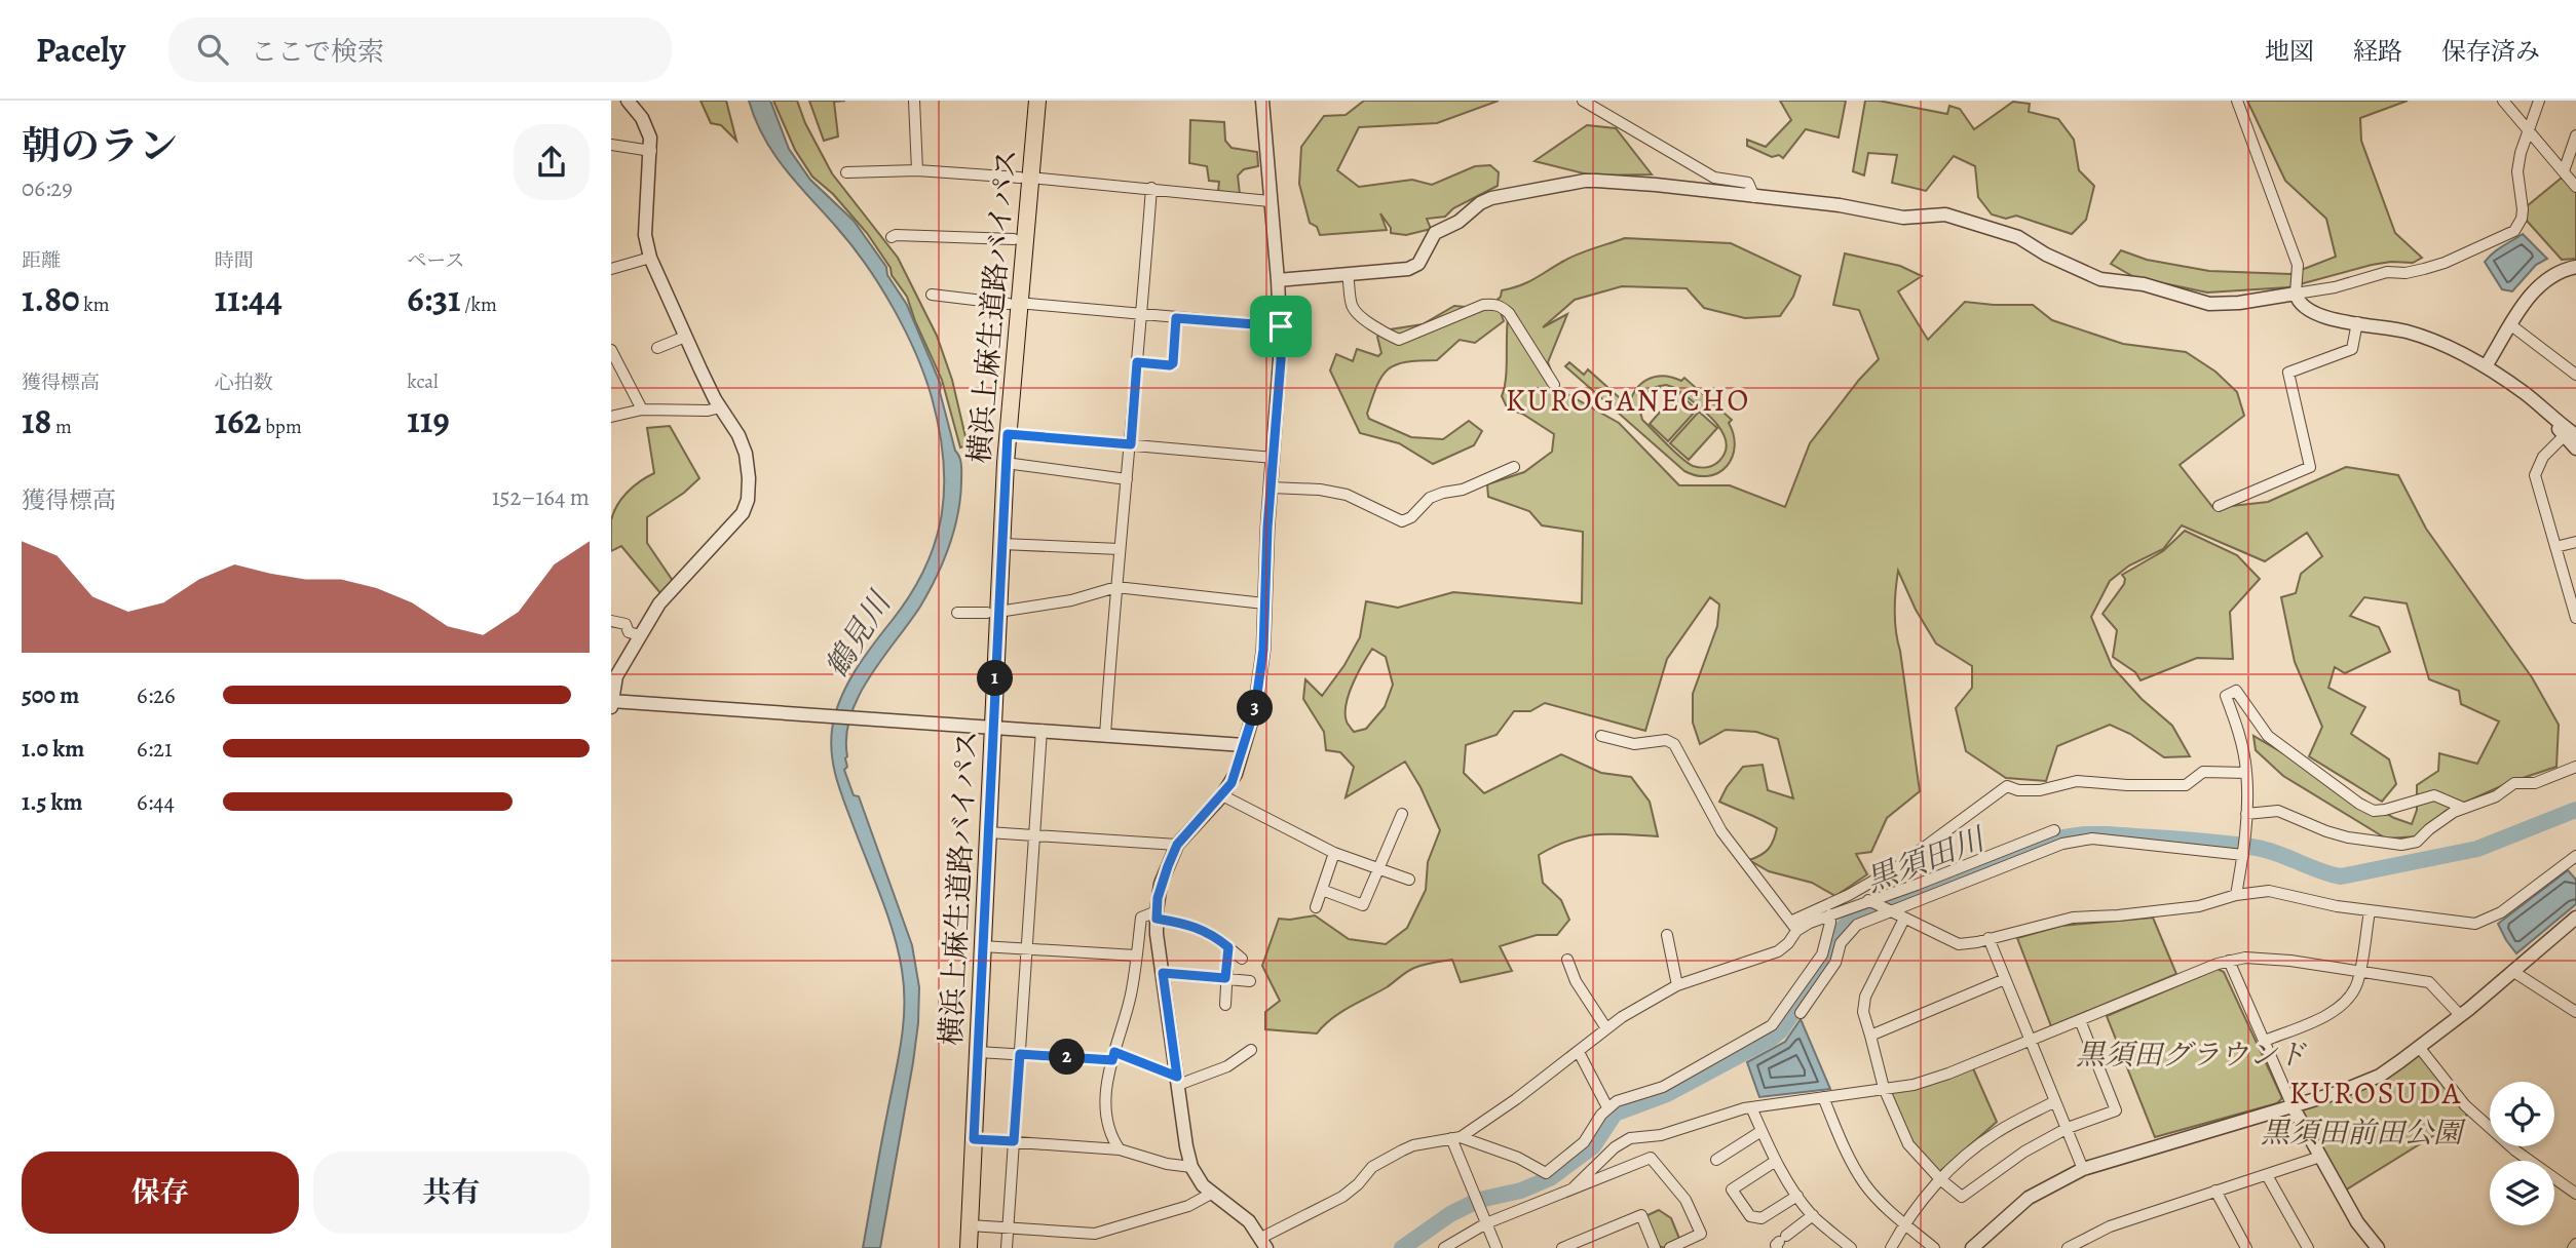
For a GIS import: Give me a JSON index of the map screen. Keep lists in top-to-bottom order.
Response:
{
  "streets": {
    "main road": ["横浜上麻生道路バイパス"]
  },
  "districts": ["KUROGANECHO", "KUROSUDA"],
  "water": ["鶴見川", "黒須田川"],
  "parks": ["黒須田グラウンド", "黒須田前田公園"],
  "page": {
    "header": "Pacely",
    "search": "ここで検索",
    "nav": ["地図", "経路", "保存済み"],
    "heading": ["朝のラン", "06:29"],
    "stats": [
      ["距離", "1.80 km"],
      ["時間", "11:44"],
      ["ペース", "6:31 /km"],
      ["獲得標高", "18 m"],
      ["心拍数", "162 bpm"],
      ["kcal", "119"]
    ],
    "chart": ["獲得標高", "152–164 m"],
    "pins": ["1", "3", "2"],
    "list": [
      {
        "name": "500 m",
        "note": "6:26"
      },
      {
        "name": "1.0 km",
        "note": "6:21"
      },
      {
        "name": "1.5 km",
        "note": "6:44"
      }
    ],
    "buttons": ["保存", "共有"]
  }
}
